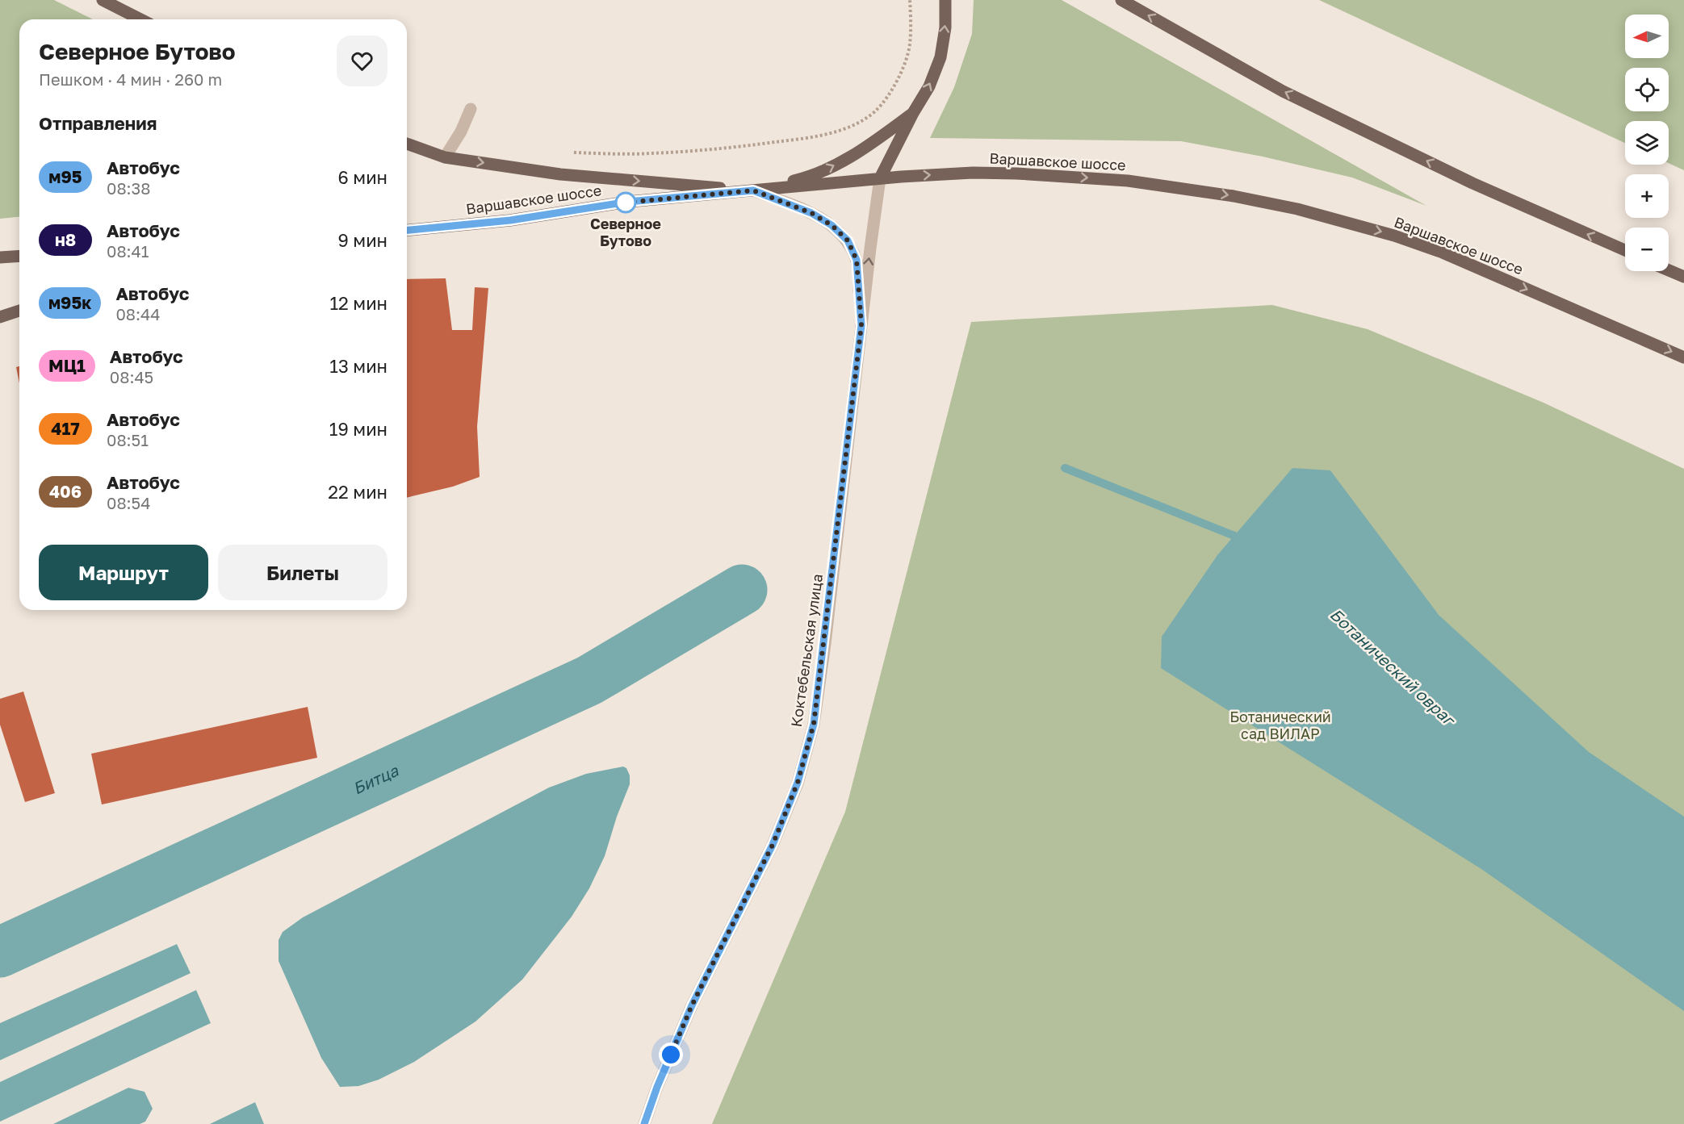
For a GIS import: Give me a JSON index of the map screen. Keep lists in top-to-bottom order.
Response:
{
  "streets": {
    "main road": ["Варшавское шоссе"],
    "street": ["Коктебельская улица"]
  },
  "crossings": [
    ["Варшавское шоссе", "Коктебельская улица"]
  ],
  "water": ["Ботанический овраг", "Битца"],
  "parks": ["Ботанический сад ВИЛАР"],
  "places": ["Северное Бутово"],
  "lines": ["bus line м95"],
  "north": "left",
  "page": {
    "map_buttons": ["+", "−"],
    "heading": [
      ["Северное Бутово", "Пешком · 4 мин · 260 m"],
      "Отправления"
    ],
    "list": [
      {
        "mark": "м95",
        "name": "Автобус",
        "note": "08:38",
        "value": "6 мин"
      },
      {
        "mark": "н8",
        "name": "Автобус",
        "note": "08:41",
        "value": "9 мин"
      },
      {
        "mark": "м95к",
        "name": "Автобус",
        "note": "08:44",
        "value": "12 мин"
      },
      {
        "mark": "МЦ1",
        "name": "Автобус",
        "note": "08:45",
        "value": "13 мин"
      },
      {
        "mark": "417",
        "name": "Автобус",
        "note": "08:51",
        "value": "19 мин"
      },
      {
        "mark": "406",
        "name": "Автобус",
        "note": "08:54",
        "value": "22 мин"
      }
    ],
    "buttons": ["Маршрут", "Билеты"]
  }
}
